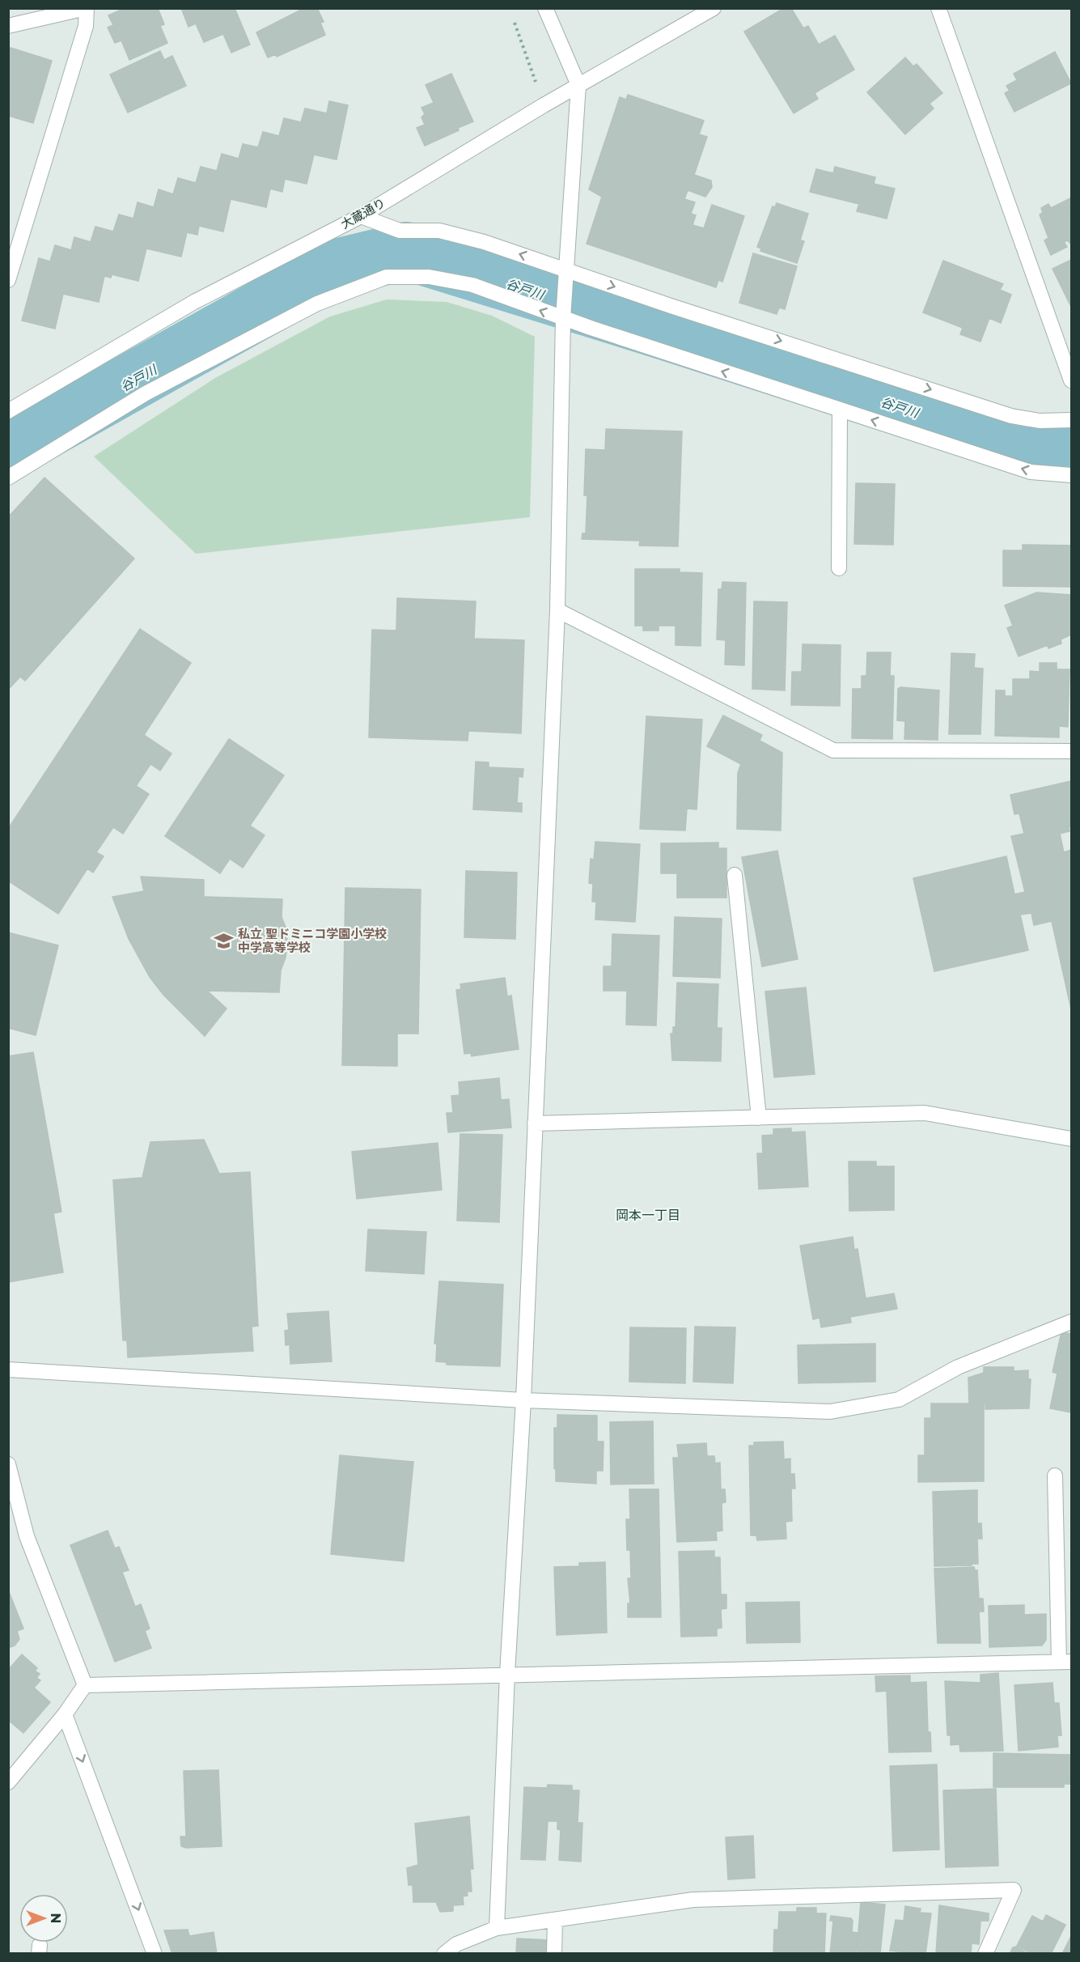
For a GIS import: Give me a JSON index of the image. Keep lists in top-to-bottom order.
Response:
{
  "streets": {
    "street": ["大蔵通り"]
  },
  "districts": ["岡本一丁目"],
  "water": ["谷戸川"],
  "places": {
    "school or university": ["私立 聖ドミニコ学園小学校 中学高等学校"]
  },
  "north": "right"
}
